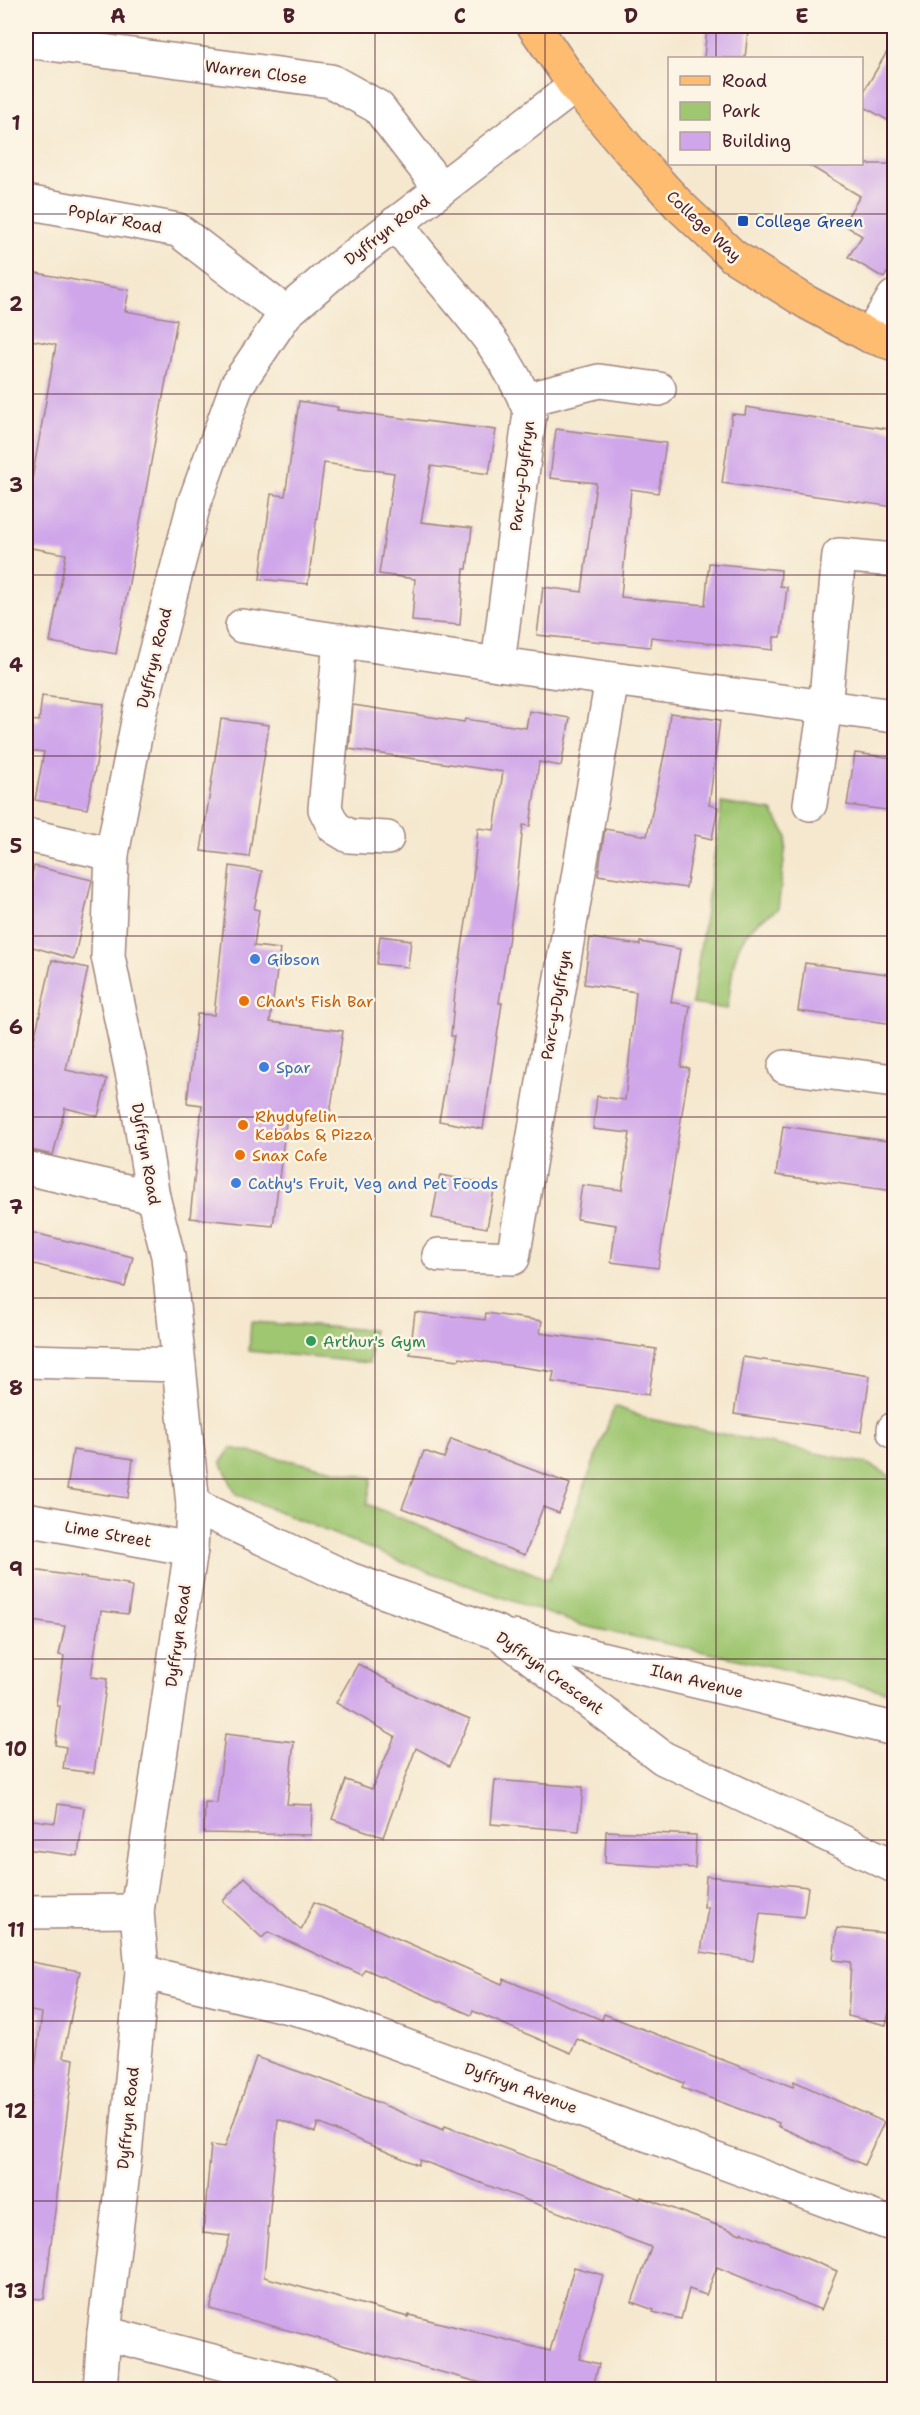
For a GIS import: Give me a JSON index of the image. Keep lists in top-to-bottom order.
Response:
{
  "streets": {
    "main road": ["College Way"],
    "street": [
      "Warren Close",
      "Poplar Road",
      "Dyffryn Road",
      "Parc-y-Dyffryn",
      "Lime Street",
      "Dyffryn Crescent",
      "Ilan Avenue",
      "Dyffryn Avenue"
    ]
  },
  "crossings": [
    ["Warren Close", "Dyffryn Road"],
    ["Poplar Road", "Dyffryn Road"],
    ["College Way", "Dyffryn Road"],
    ["Dyffryn Road", "Parc-y-Dyffryn"],
    ["Dyffryn Road", "Lime Street"],
    ["Dyffryn Road", "Dyffryn Crescent"],
    ["Dyffryn Road", "Dyffryn Avenue"],
    ["Dyffryn Crescent", "Ilan Avenue"]
  ],
  "places": {
    "transit": ["College Green"],
    "other": [
      "Gibson",
      "Chan's Fish Bar",
      "Spar",
      "Rhydyfelin Kebabs & Pizza",
      "Snax Cafe",
      "Cathy's Fruit, Veg and Pet Foods",
      "Arthur's Gym"
    ]
  },
  "legend": ["Road", "Park", "Building"],
  "grid": {
    "columns": [
      "A",
      "B",
      "C",
      "D",
      "E"
    ],
    "rows": [
      "1",
      "2",
      "3",
      "4",
      "5",
      "6",
      "7",
      "8",
      "9",
      "10",
      "11",
      "12",
      "13"
    ]
  }
}
